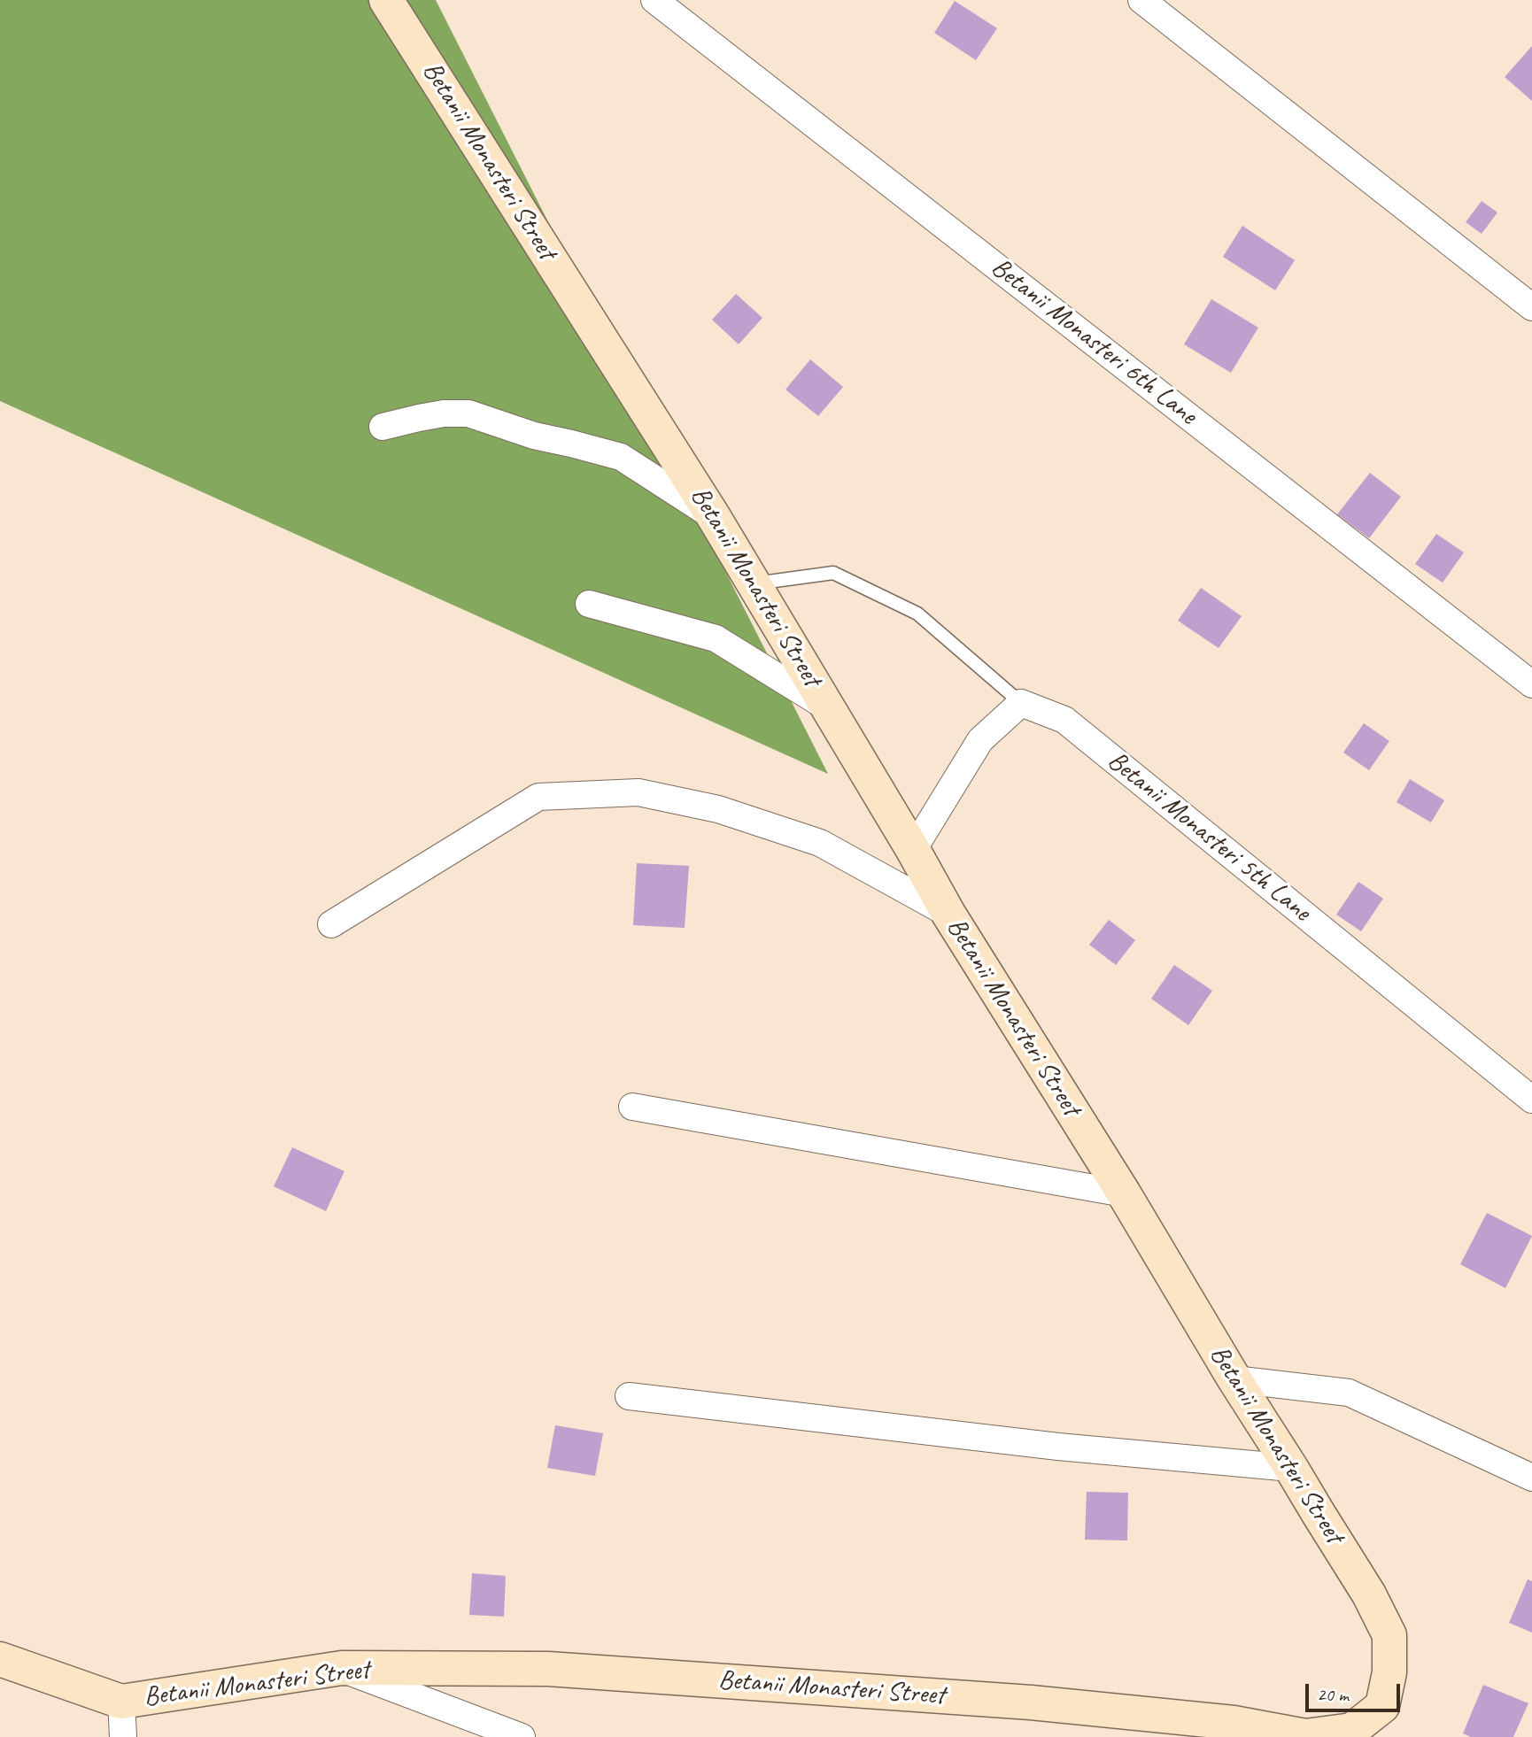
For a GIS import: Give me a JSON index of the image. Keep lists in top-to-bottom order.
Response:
{
  "streets": {
    "street": ["Betanii Monasteri Street", "Betanii Monasteri 6th Lane", "Betanii Monasteri 5th Lane"]
  },
  "scale_bar": "20 m"
}
